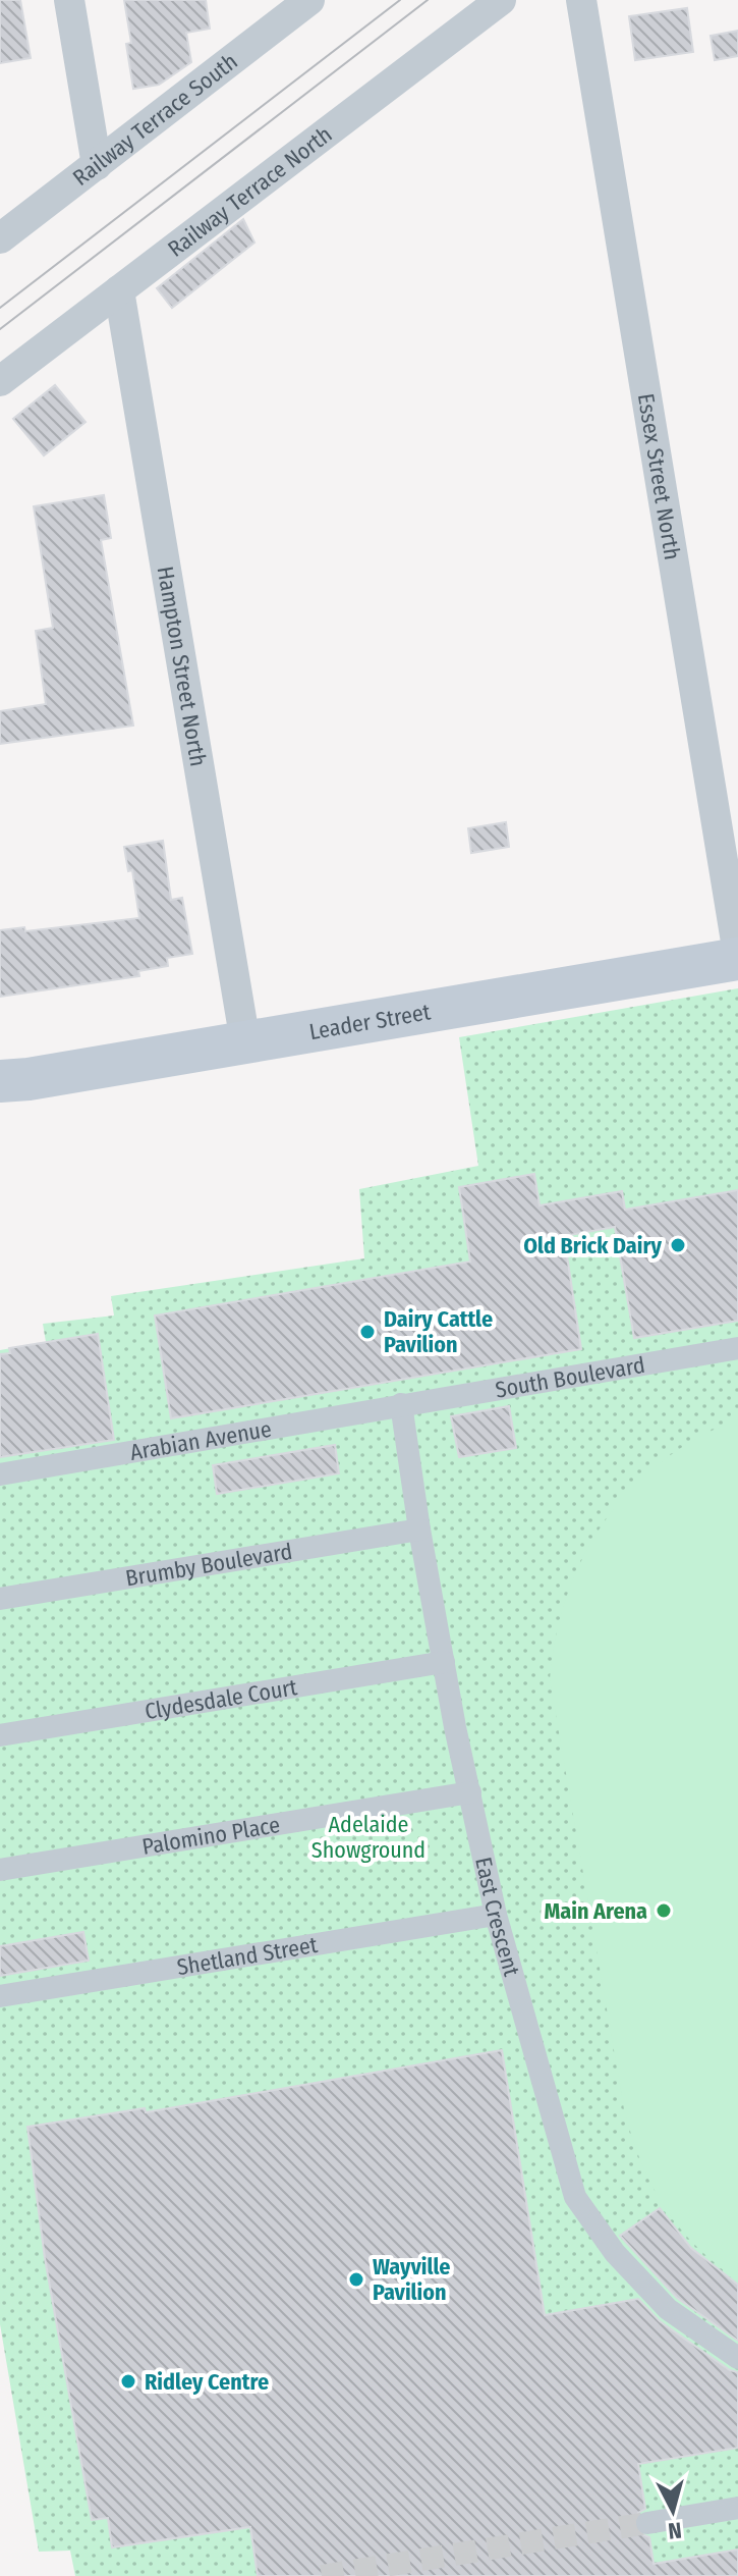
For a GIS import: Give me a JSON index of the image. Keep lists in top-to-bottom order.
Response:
{
  "streets": {
    "main road": ["Leader Street"],
    "street": [
      "Railway Terrace South",
      "Railway Terrace North",
      "Essex Street North",
      "Hampton Street North",
      "South Boulevard",
      "Arabian Avenue",
      "Brumby Boulevard",
      "Clydesdale Court",
      "Palomino Place",
      "East Crescent",
      "Shetland Street"
    ]
  },
  "crossings": [
    ["Railway Terrace North", "Hampton Street North"],
    ["Essex Street North", "Leader Street"],
    ["Hampton Street North", "Leader Street"],
    ["South Boulevard", "Arabian Avenue"],
    ["South Boulevard", "East Crescent"],
    ["Arabian Avenue", "East Crescent"],
    ["Brumby Boulevard", "East Crescent"],
    ["Clydesdale Court", "East Crescent"],
    ["Palomino Place", "East Crescent"],
    ["East Crescent", "Shetland Street"]
  ],
  "parks": ["Adelaide Showground"],
  "places": [
    "Old Brick Dairy",
    "Dairy Cattle Pavilion",
    "Main Arena",
    "Wayville Pavilion",
    "Ridley Centre"
  ],
  "north": "bottom"
}
